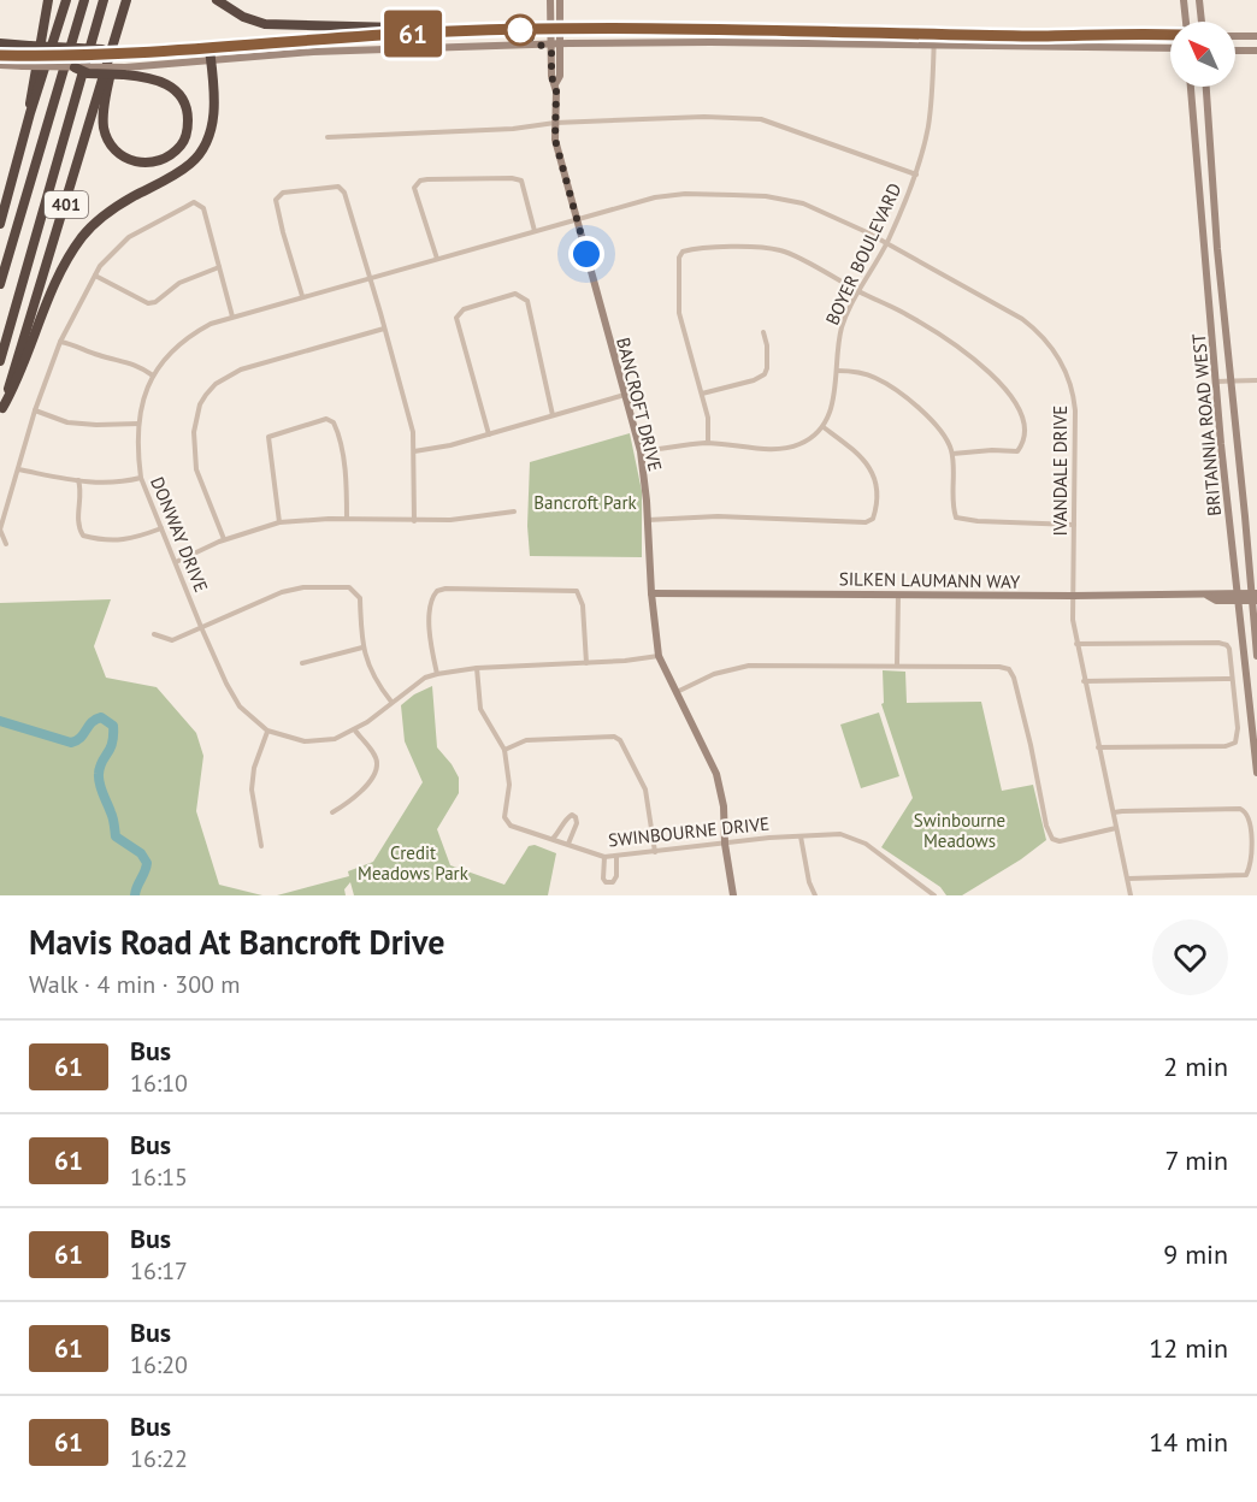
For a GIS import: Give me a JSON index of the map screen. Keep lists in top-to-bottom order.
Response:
{
  "streets": {
    "highway": ["401"],
    "main road": ["BANCROFT DRIVE", "BRITANNIA ROAD WEST", "SILKEN LAUMANN WAY"],
    "street": [
      "BOYER BOULEVARD",
      "IVANDALE DRIVE",
      "DONWAY DRIVE",
      "SWINBOURNE DRIVE"
    ]
  },
  "crossings": [
    ["BOYER BOULEVARD", "IVANDALE DRIVE"],
    ["BANCROFT DRIVE", "IVANDALE DRIVE"],
    ["BANCROFT DRIVE", "DONWAY DRIVE"],
    ["BANCROFT DRIVE", "SILKEN LAUMANN WAY"],
    ["BANCROFT DRIVE", "SWINBOURNE DRIVE"],
    ["BRITANNIA ROAD WEST", "SILKEN LAUMANN WAY"],
    ["IVANDALE DRIVE", "DONWAY DRIVE"],
    ["IVANDALE DRIVE", "SILKEN LAUMANN WAY"],
    ["DONWAY DRIVE", "SWINBOURNE DRIVE"]
  ],
  "parks": ["Bancroft Park", "Swinbourne Meadows", "Credit Meadows Park"],
  "lines": ["bus line 61"],
  "north": "top left",
  "page": {
    "on_map": "61",
    "heading": ["Mavis Road At Bancroft Drive", "Walk · 4 min · 300 m"],
    "list": [
      {
        "mark": "61",
        "name": "Bus",
        "note": "16:10",
        "value": "2 min"
      },
      {
        "mark": "61",
        "name": "Bus",
        "note": "16:15",
        "value": "7 min"
      },
      {
        "mark": "61",
        "name": "Bus",
        "note": "16:17",
        "value": "9 min"
      },
      {
        "mark": "61",
        "name": "Bus",
        "note": "16:20",
        "value": "12 min"
      },
      {
        "mark": "61",
        "name": "Bus",
        "note": "16:22",
        "value": "14 min"
      }
    ]
  }
}
